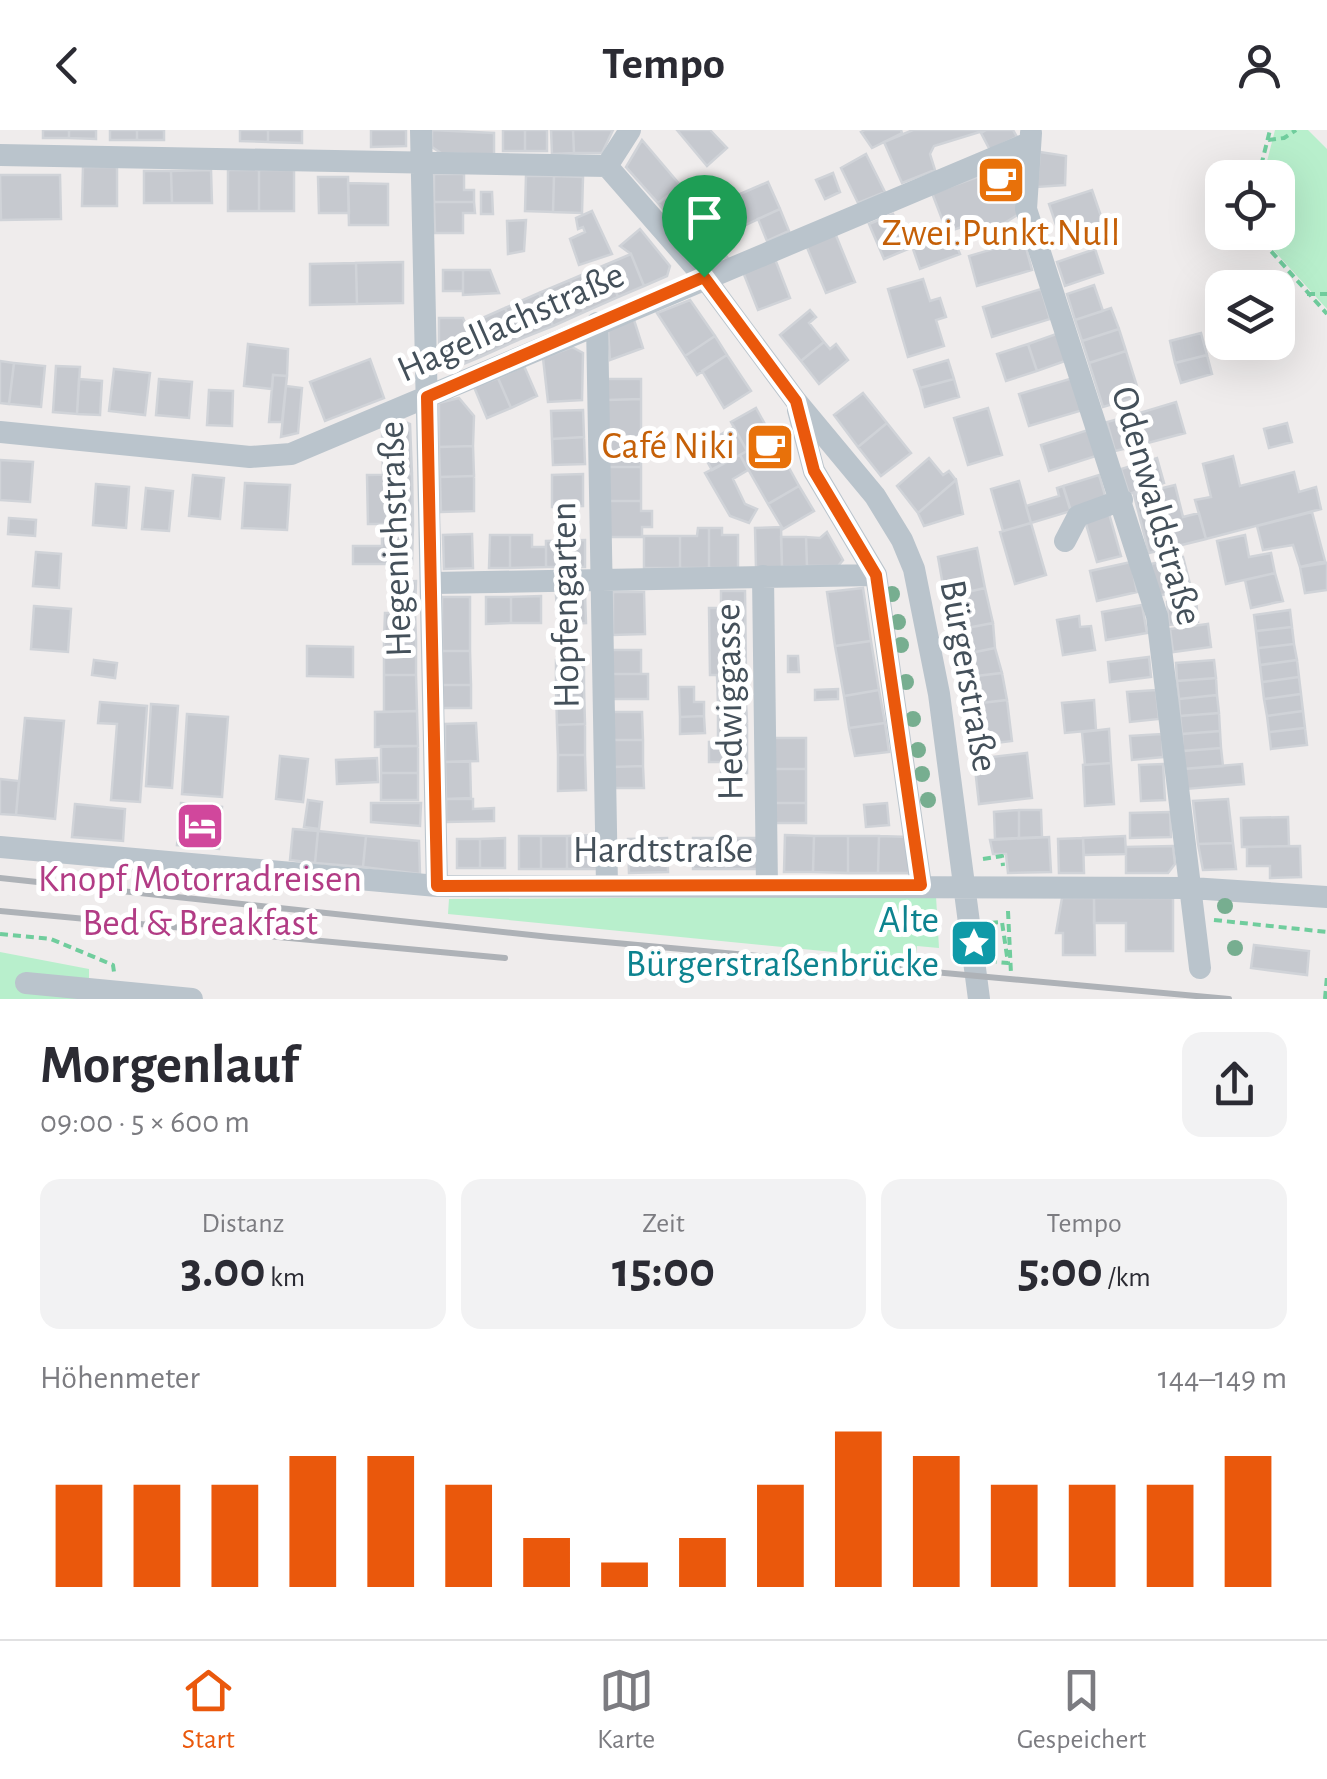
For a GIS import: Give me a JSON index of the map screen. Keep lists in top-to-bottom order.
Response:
{
  "streets": {
    "street": [
      "Hagellachstraße",
      "Odenwaldstraße",
      "Hegenichstraße",
      "Hopfengarten",
      "Bürgerstraße",
      "Hedwiggasse",
      "Hardtstraße"
    ]
  },
  "crossings": [
    ["Hagellachstraße", "Odenwaldstraße"],
    ["Hagellachstraße", "Hegenichstraße"],
    ["Hagellachstraße", "Hopfengarten"],
    ["Hagellachstraße", "Bürgerstraße"],
    ["Odenwaldstraße", "Hardtstraße"],
    ["Hegenichstraße", "Hardtstraße"],
    ["Hopfengarten", "Hardtstraße"],
    ["Bürgerstraße", "Hardtstraße"],
    ["Hedwiggasse", "Hardtstraße"]
  ],
  "places": {
    "cafe": ["Zwei.Punkt.Null", "Café Niki"],
    "hotel": ["Knopf Motorradreisen Bed & Breakfast"],
    "place": ["Alte Bürgerstraßenbrücke"]
  },
  "page": {
    "header": "Tempo",
    "heading": ["Morgenlauf", "09:00 · 5 × 600 m"],
    "stats": [
      ["Distanz", "3.00 km"],
      ["Zeit", "15:00"],
      ["Tempo", "5:00 /km"]
    ],
    "chart": ["Höhenmeter", "144–149 m"],
    "tabs": ["Start", "Karte", "Gespeichert"]
  }
}
